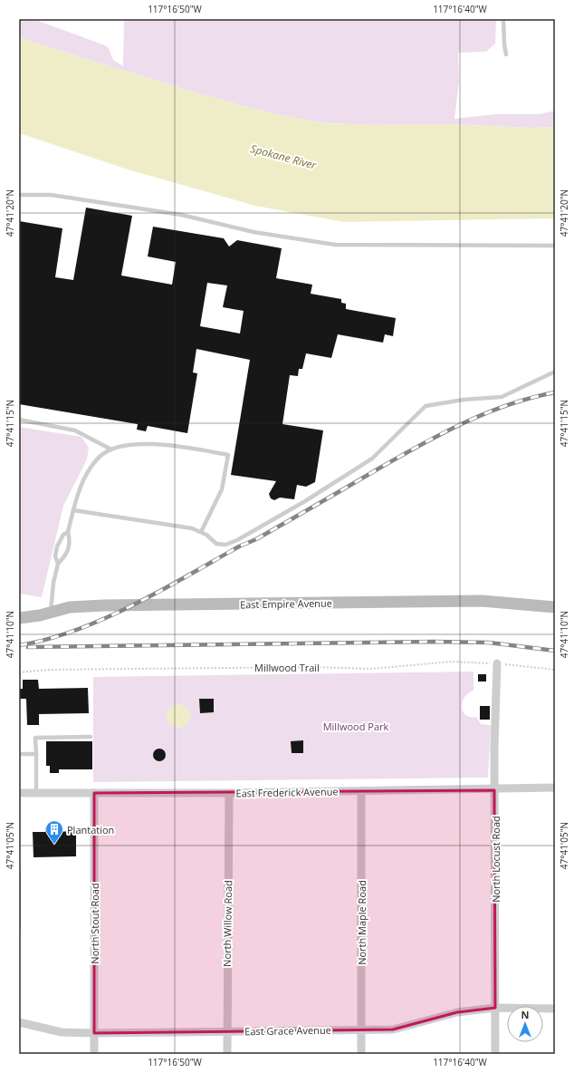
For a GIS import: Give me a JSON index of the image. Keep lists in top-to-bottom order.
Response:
{
  "streets": {
    "street": [
      "East Empire Avenue",
      "East Frederick Avenue",
      "North Locust Road",
      "North Maple Road",
      "North Stout Road",
      "North Willow Road",
      "East Grace Avenue"
    ],
    "path": ["Millwood Trail"]
  },
  "crossings": [
    ["Millwood Trail", "North Locust Road"],
    ["East Frederick Avenue", "North Locust Road"],
    ["East Frederick Avenue", "North Maple Road"],
    ["East Frederick Avenue", "North Stout Road"],
    ["East Frederick Avenue", "North Willow Road"],
    ["North Locust Road", "East Grace Avenue"],
    ["North Maple Road", "East Grace Avenue"],
    ["North Stout Road", "East Grace Avenue"],
    ["North Willow Road", "East Grace Avenue"]
  ],
  "water": ["Spokane River"],
  "parks": ["Millwood Park"],
  "places": {
    "building": ["Plantation"]
  },
  "north": "top",
  "coordinates": [
    "117°16'50\"W",
    "117°16'40\"W",
    "47°41'20\"N",
    "47°41'15\"N",
    "47°41'10\"N",
    "47°41'05\"N"
  ]
}
